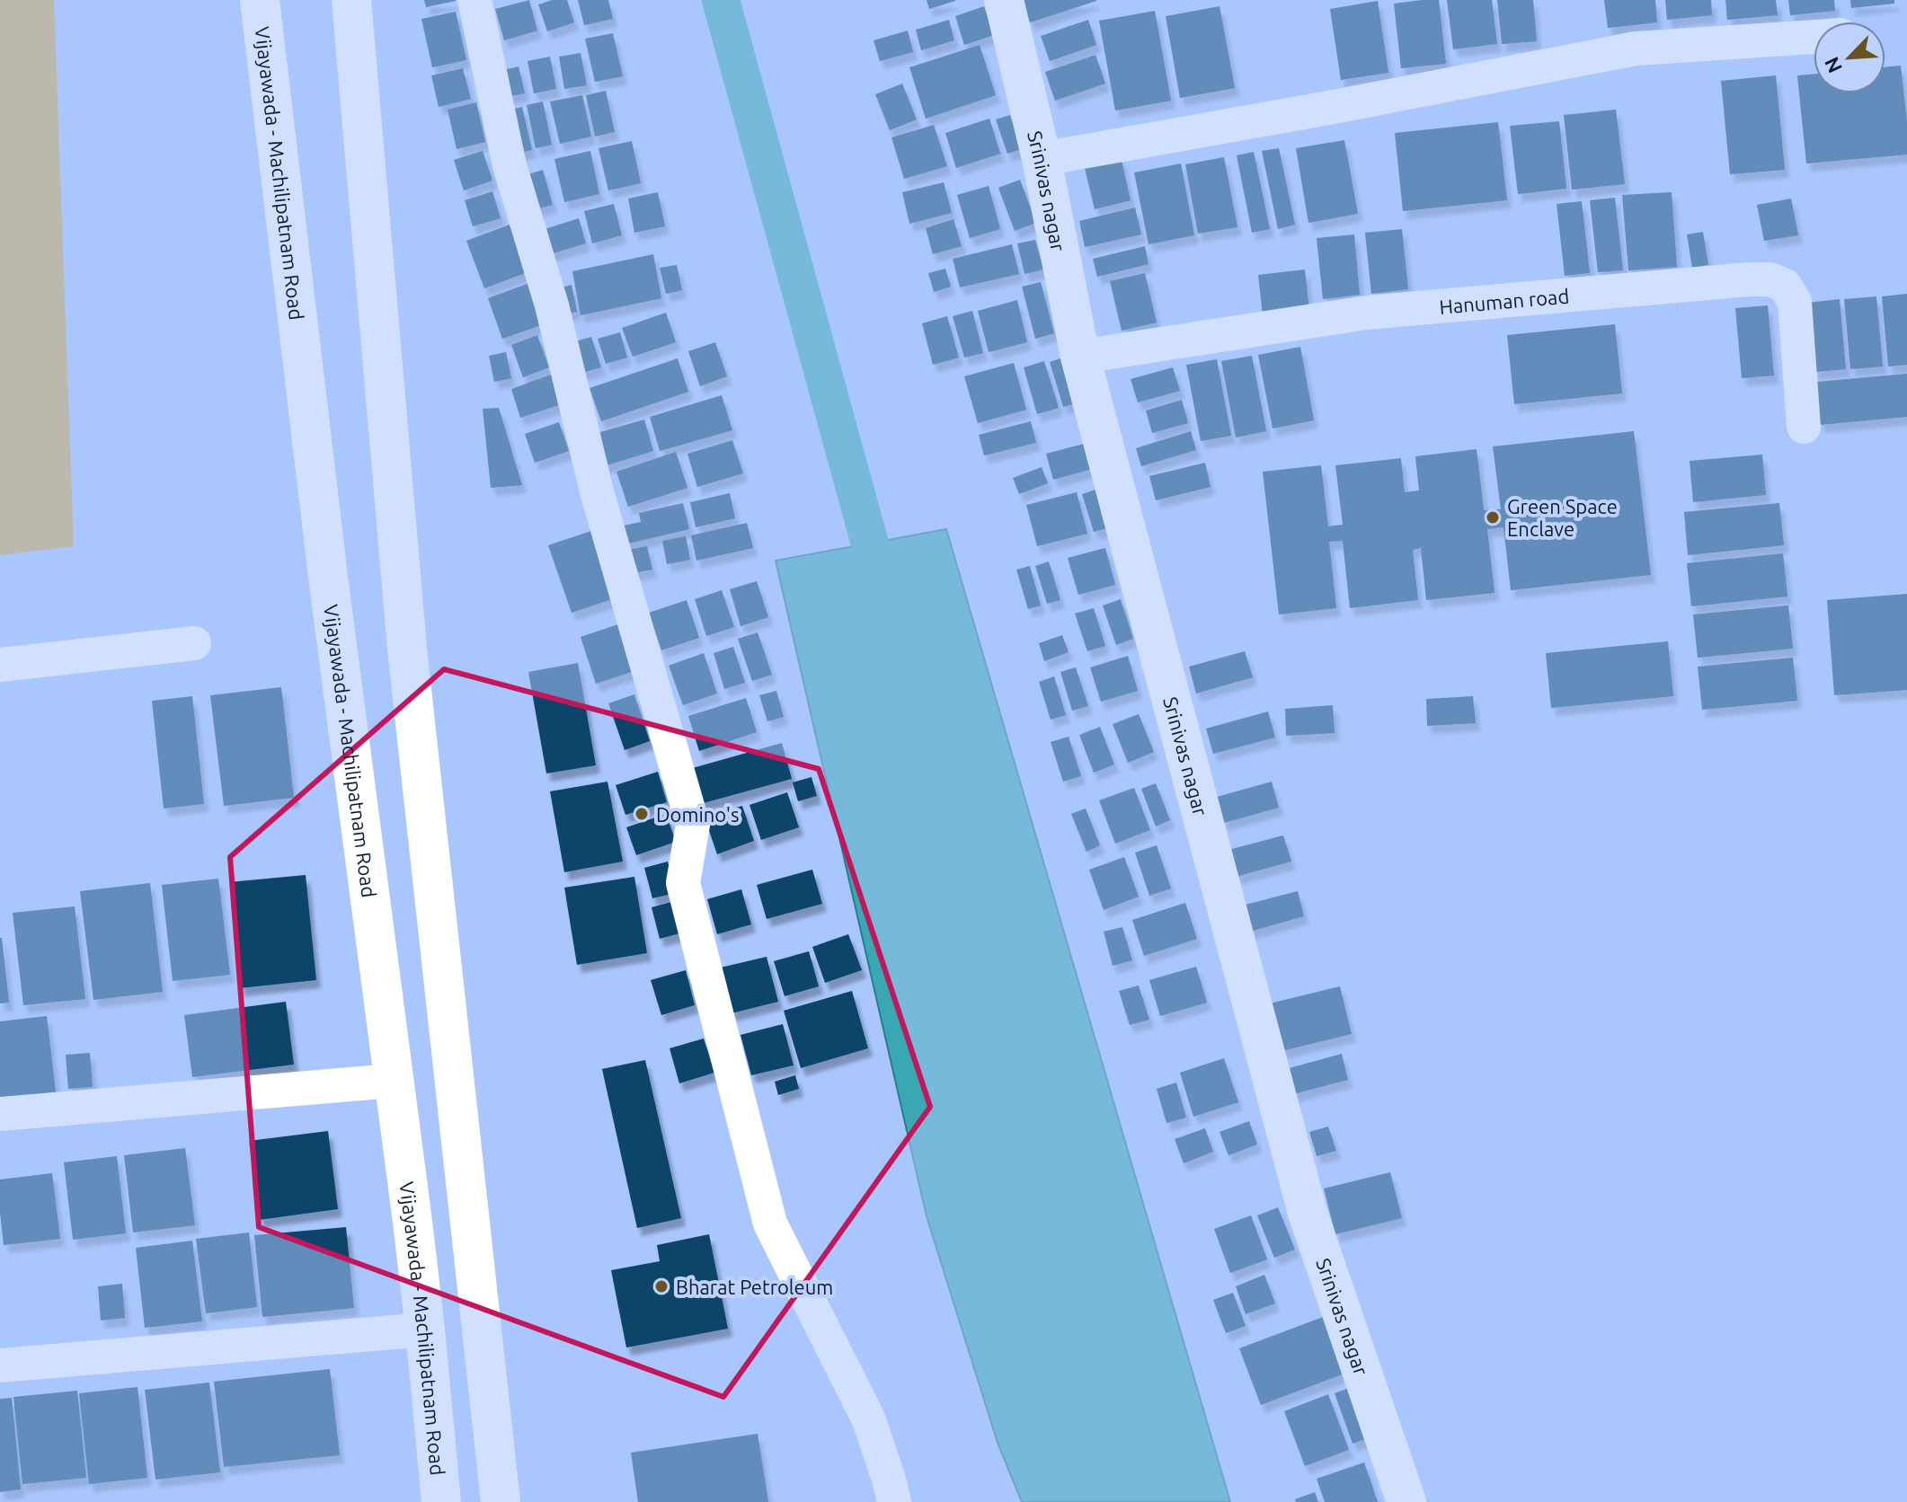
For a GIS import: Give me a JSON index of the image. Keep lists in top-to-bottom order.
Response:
{
  "streets": {
    "main road": ["Vijayawada - Machilipatnam Road", "Srinivas nagar"],
    "street": ["Hanuman road"]
  },
  "crossings": [
    ["Srinivas nagar", "Hanuman road"]
  ],
  "places": ["Green Space Enclave", "Domino's", "Bharat Petroleum"],
  "north": "bottom left"
}
